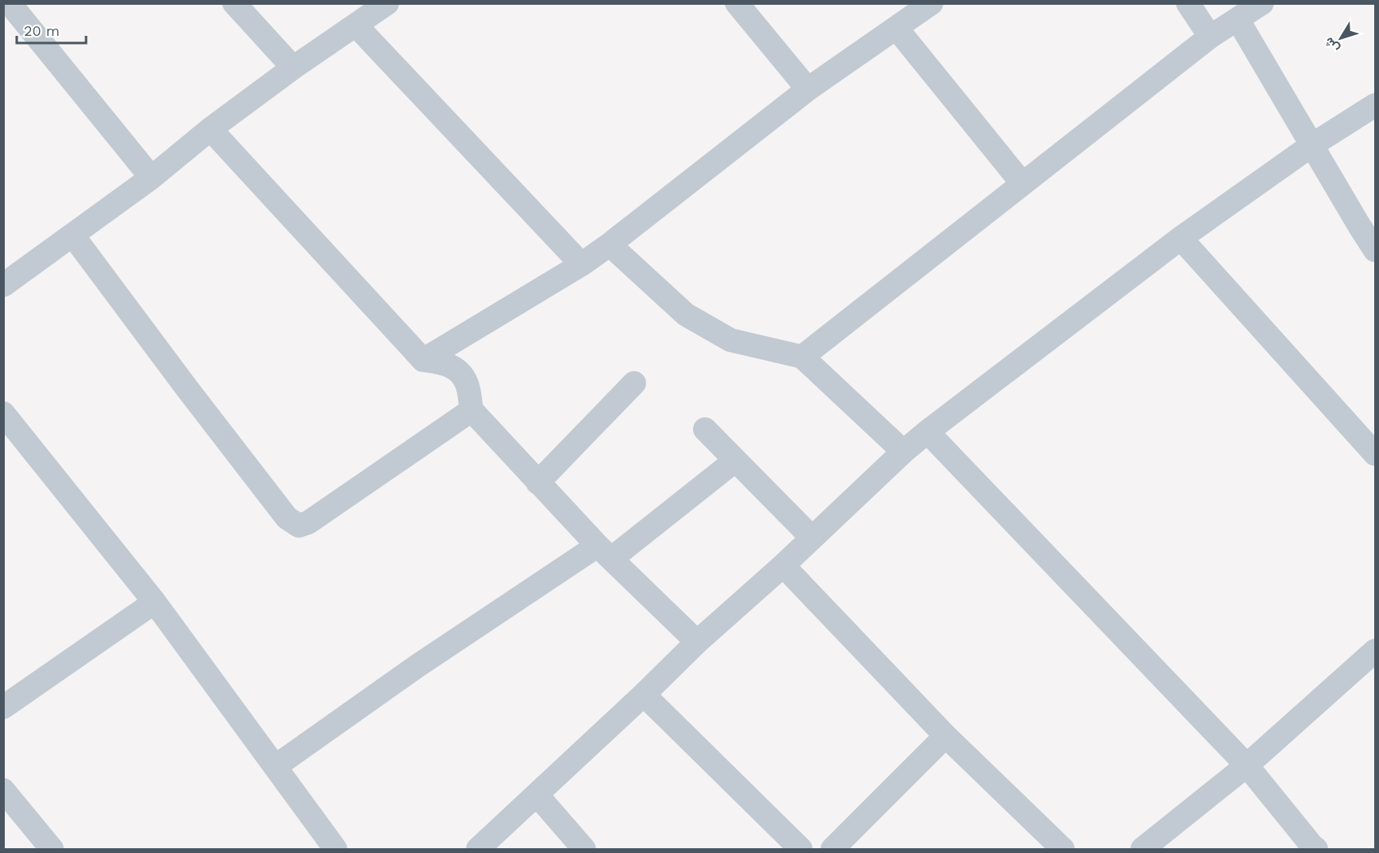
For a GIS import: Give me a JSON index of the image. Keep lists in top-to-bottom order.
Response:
{
  "scale_bar": "20 m",
  "north": "bottom left"
}
